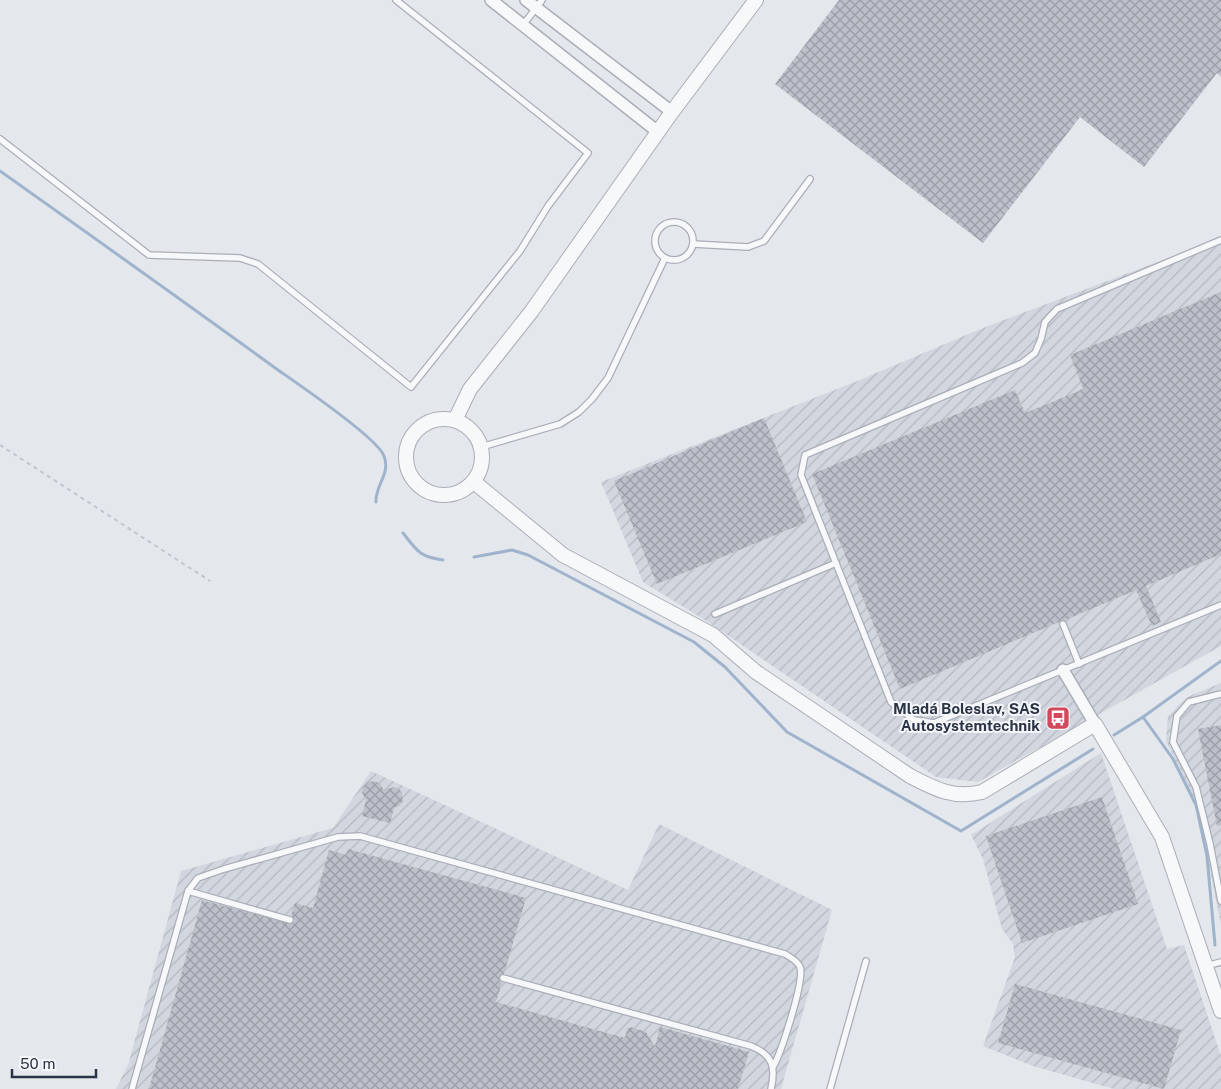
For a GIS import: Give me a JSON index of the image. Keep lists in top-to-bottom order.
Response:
{
  "places": {
    "bus stop": ["Mladá Boleslav, SAS Autosystemtechnik"]
  },
  "scale_bar": "50 m"
}
